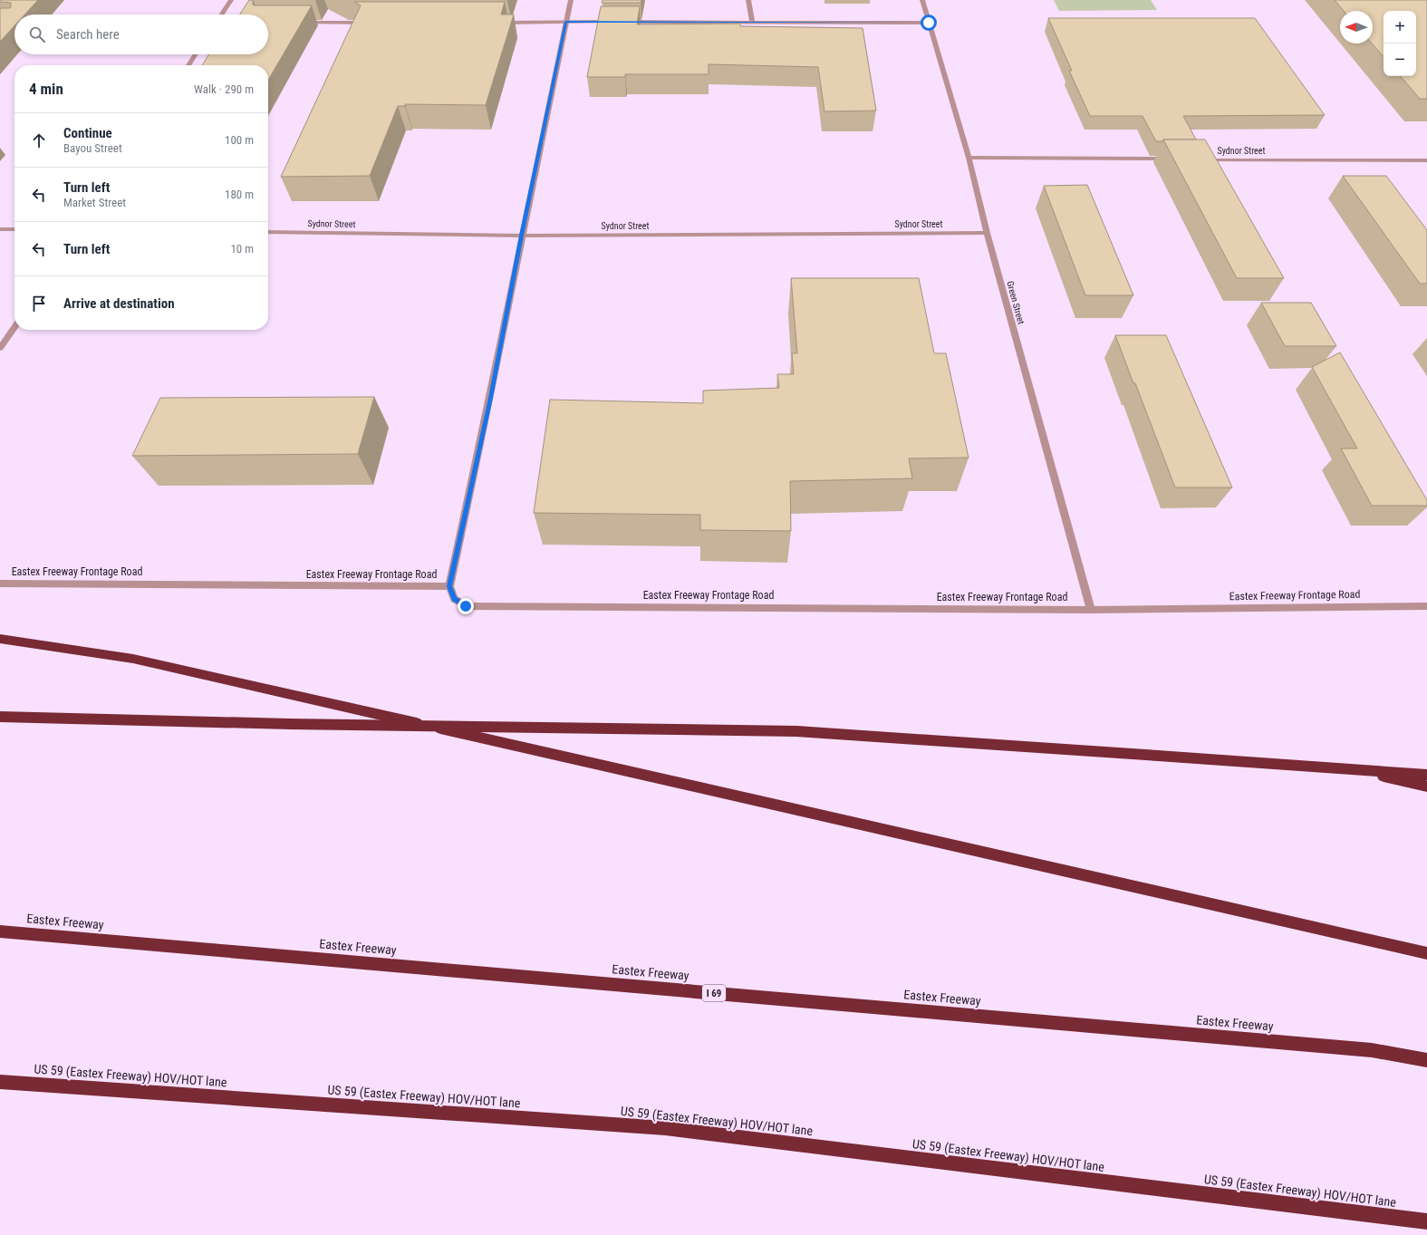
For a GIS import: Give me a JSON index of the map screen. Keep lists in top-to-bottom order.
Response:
{
  "streets": {
    "highway": ["Eastex Freeway", "I 69", "US 59 (Eastex Freeway) HOV/HOT lane"],
    "street": ["Sydnor Street", "Green Street", "Eastex Freeway Frontage Road"]
  },
  "crossings": [
    ["Sydnor Street", "Green Street"],
    ["Green Street", "Eastex Freeway Frontage Road"]
  ],
  "north": "left",
  "page": {
    "map_buttons": ["+", "−"],
    "search": "Search here",
    "heading": ["4 min", "Walk · 290 m"],
    "list": [
      ["Continue", "Bayou Street", "100 m"],
      ["Turn left", "Market Street", "180 m"],
      ["Turn left", "10 m"],
      "Arrive at destination"
    ]
  }
}
